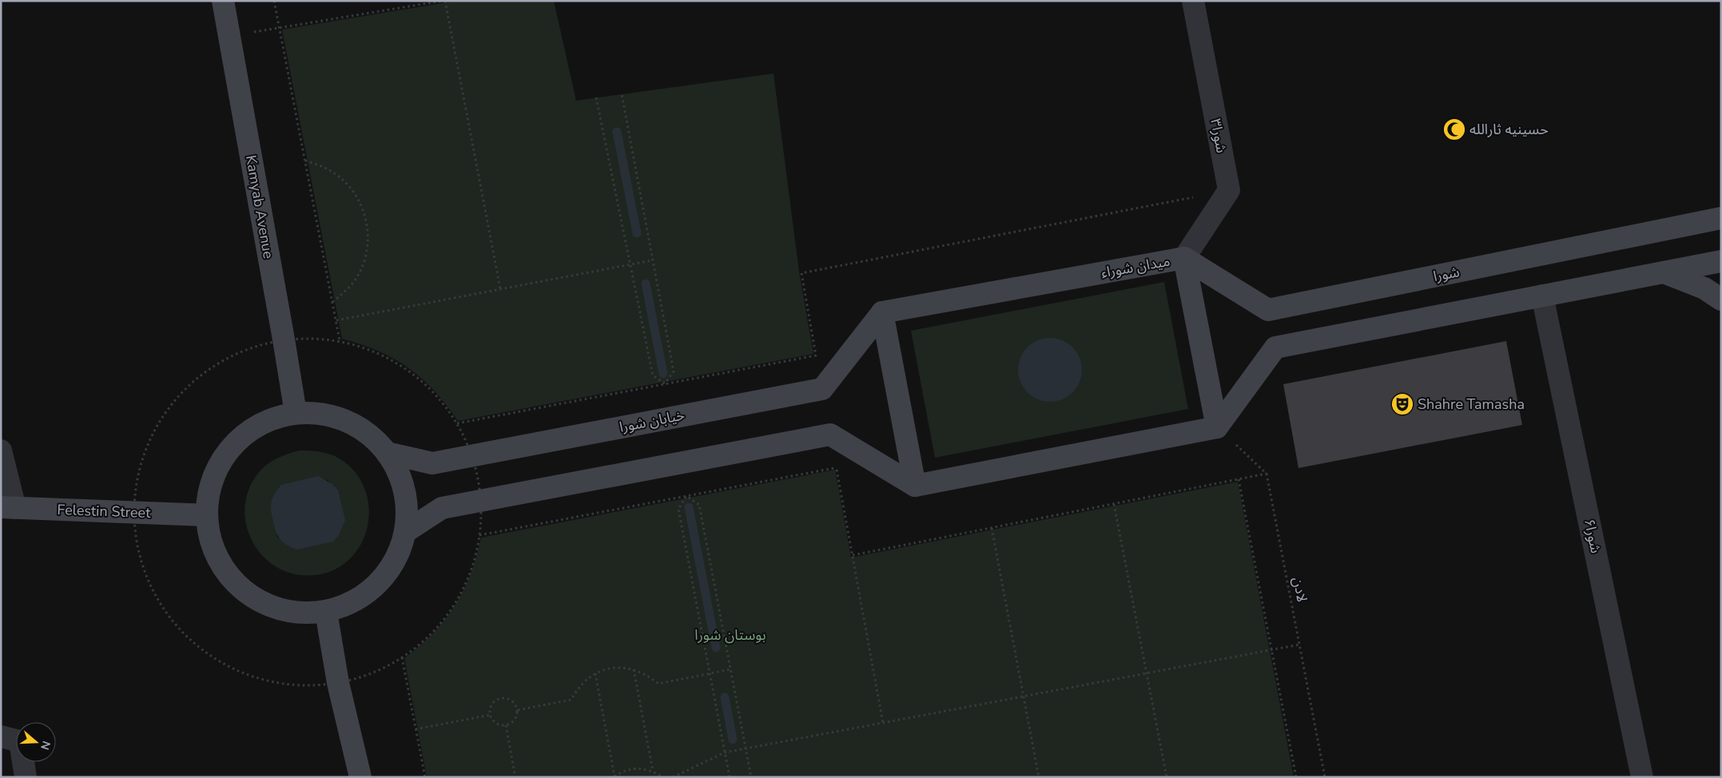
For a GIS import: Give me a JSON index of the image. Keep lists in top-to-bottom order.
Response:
{
  "streets": {
    "main road": [
      "Kamyab Avenue",
      "میدان شوراء",
      "شورا",
      "خیابان شورا",
      "Felestin Street"
    ],
    "street": ["شورا۳", "شورا۶"],
    "path": ["لادن"]
  },
  "crossings": [
    ["میدان شوراء", "شورا"],
    ["میدان شوراء", "خیابان شورا"]
  ],
  "parks": ["بوستان شورا"],
  "places": {
    "mosque": ["حسینیه ثارالله"],
    "theatre": ["Shahre Tamasha"]
  },
  "north": "right"
}
